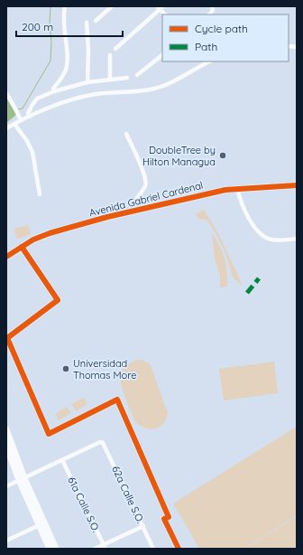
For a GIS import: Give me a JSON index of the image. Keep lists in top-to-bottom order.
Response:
{
  "streets": {
    "street": ["Avenida Gabriel Cardenal", "62a Calle S.O.", "61a Calle S.O."]
  },
  "crossings": [
    ["62a Calle S.O.", "61a Calle S.O."]
  ],
  "places": ["DoubleTree by Hilton Managua", "Universidad Thomas More"],
  "legend": ["Cycle path", "Path"],
  "scale_bar": "200 m"
}
